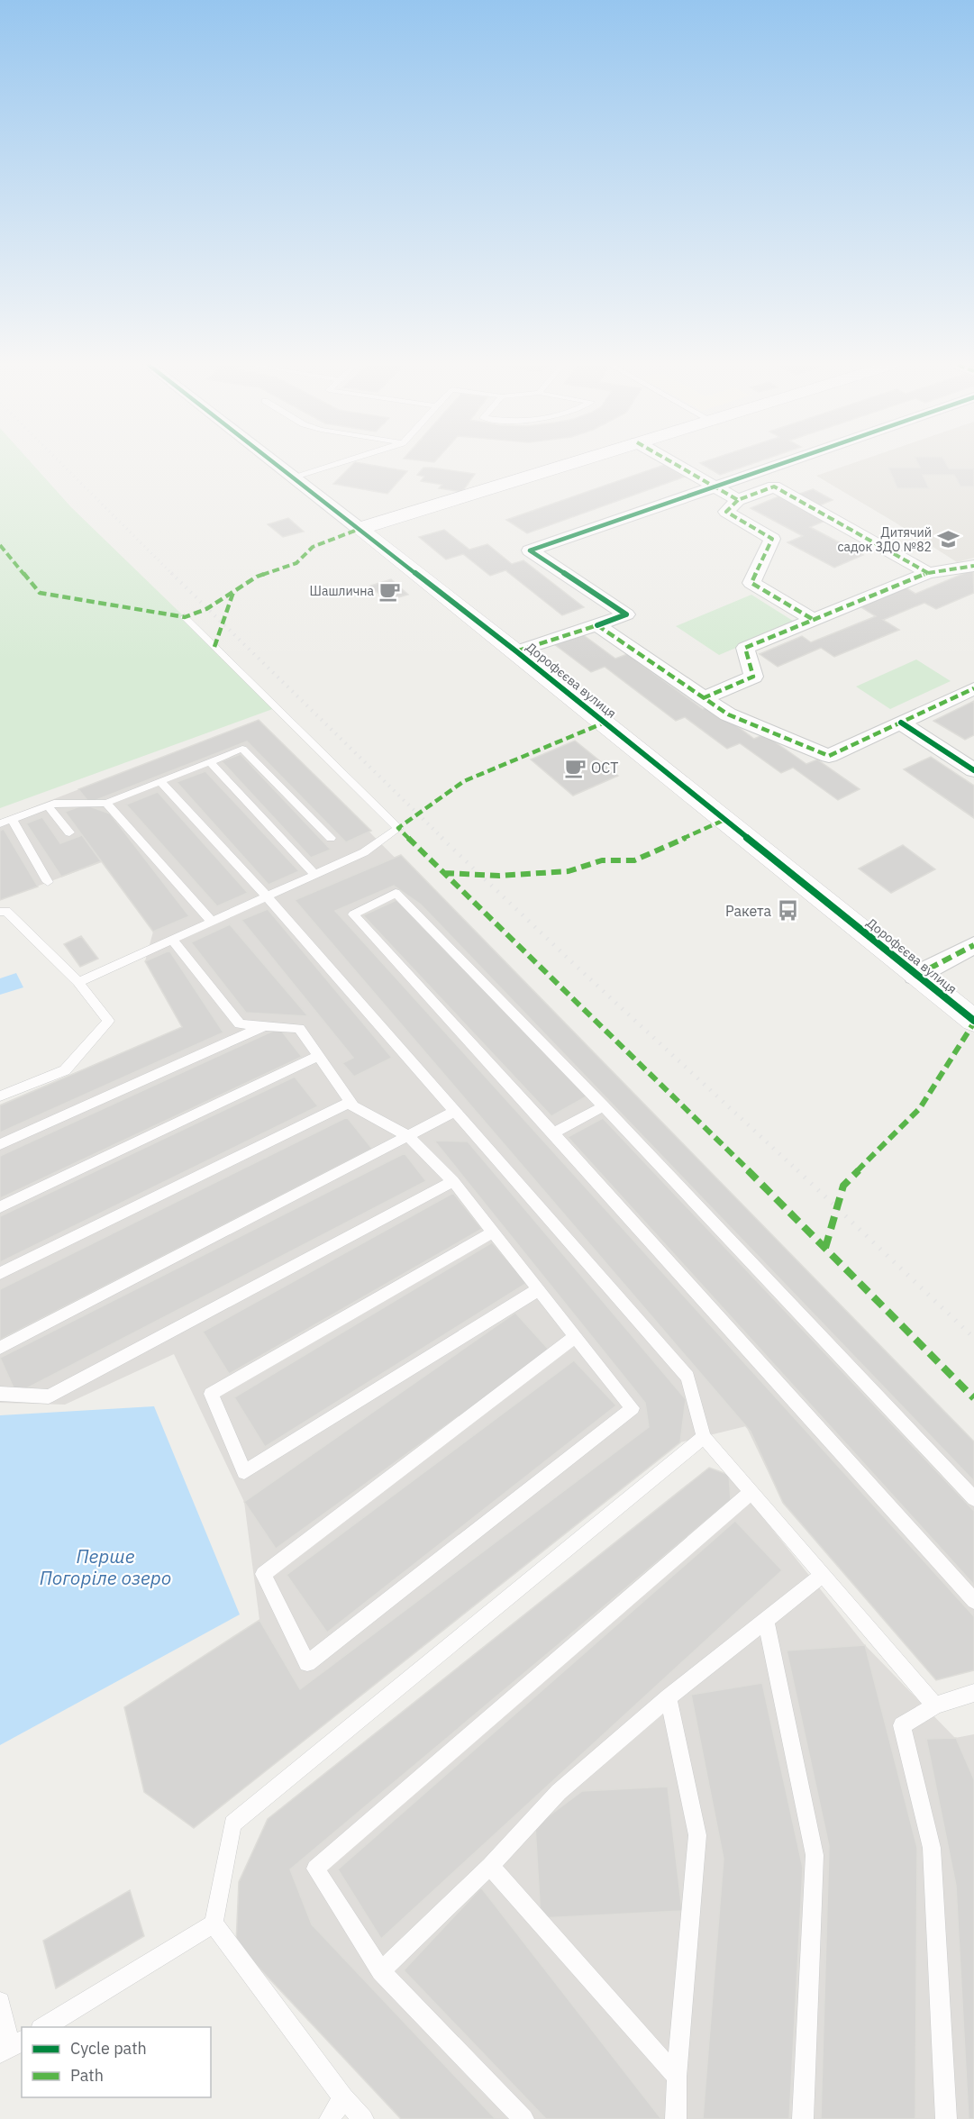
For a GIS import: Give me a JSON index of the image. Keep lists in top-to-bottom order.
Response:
{
  "streets": {
    "street": ["Дорофєєва вулиця"]
  },
  "water": ["Перше Погоріле озеро"],
  "places": {
    "school or university": ["Дитячий садок ЗДО №82"],
    "cafe": ["Шашлична", "ОСТ"],
    "bus stop": ["Ракета"]
  },
  "legend": ["Cycle path", "Path"]
}
